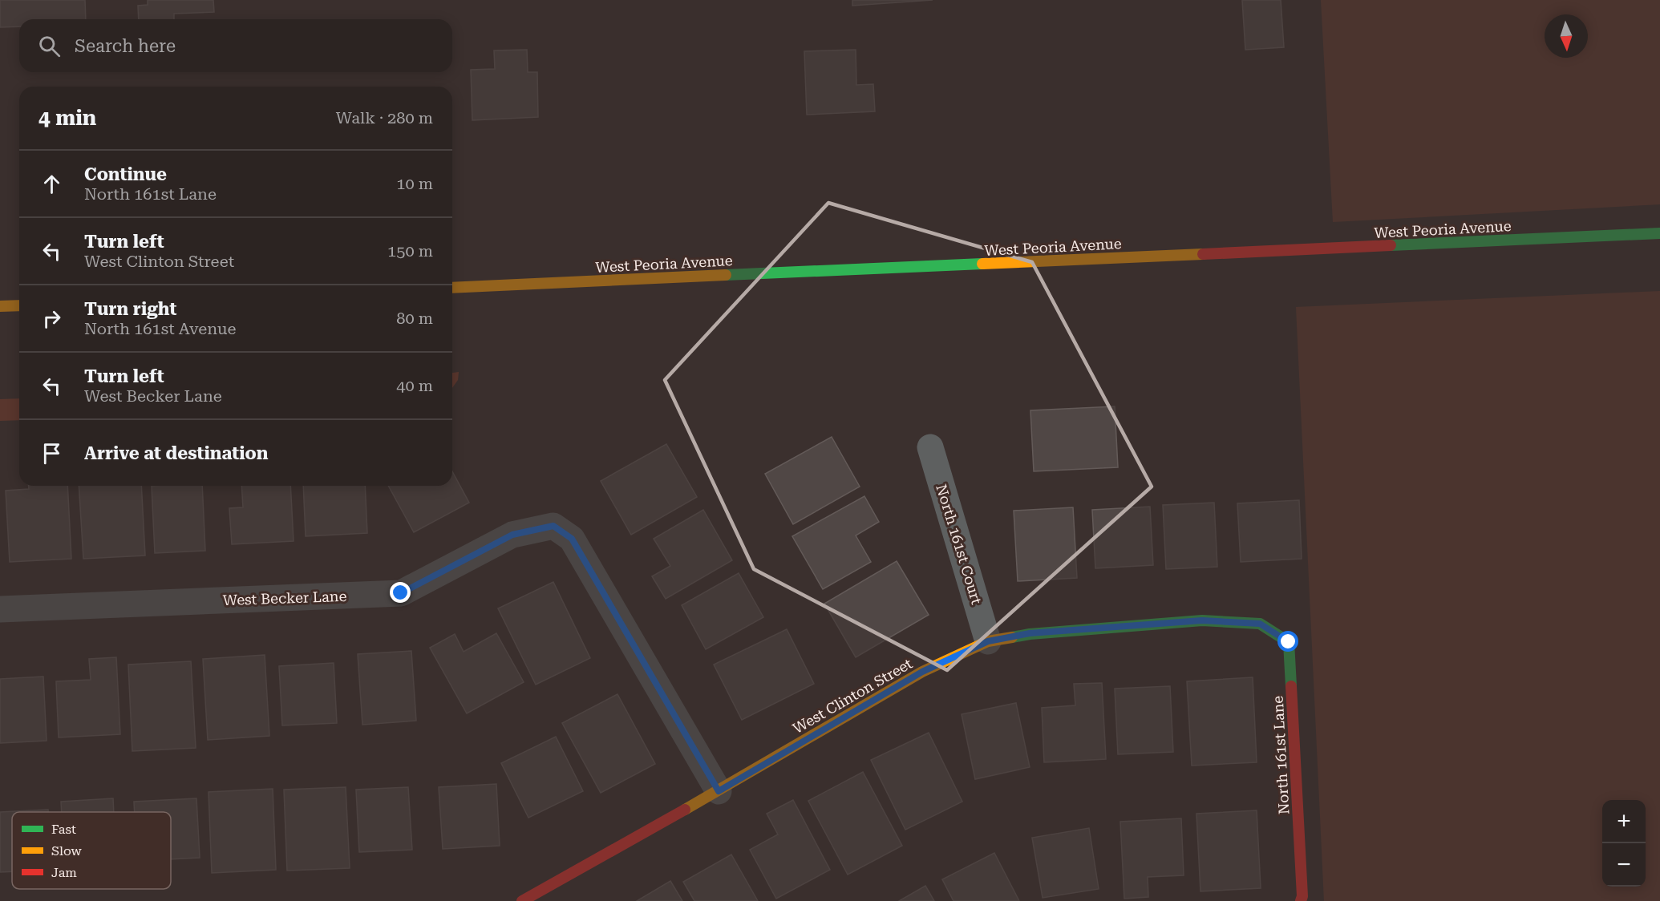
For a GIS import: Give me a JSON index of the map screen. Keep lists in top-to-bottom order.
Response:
{
  "streets": {
    "main road": ["West Peoria Avenue", "West Clinton Street", "North 161st Lane"],
    "street": ["North 161st Court", "West Becker Lane"]
  },
  "crossings": [
    ["North 161st Court", "West Clinton Street"],
    ["West Becker Lane", "West Clinton Street"],
    ["West Clinton Street", "North 161st Lane"]
  ],
  "legend": ["Fast", "Slow", "Jam"],
  "north": "bottom",
  "page": {
    "search": "Search here",
    "heading": ["4 min", "Walk · 280 m"],
    "list": [
      ["Continue", "North 161st Lane", "10 m"],
      ["Turn left", "West Clinton Street", "150 m"],
      ["Turn right", "North 161st Avenue", "80 m"],
      ["Turn left", "West Becker Lane", "40 m"],
      "Arrive at destination"
    ],
    "map_buttons": ["+", "−"]
  }
}
